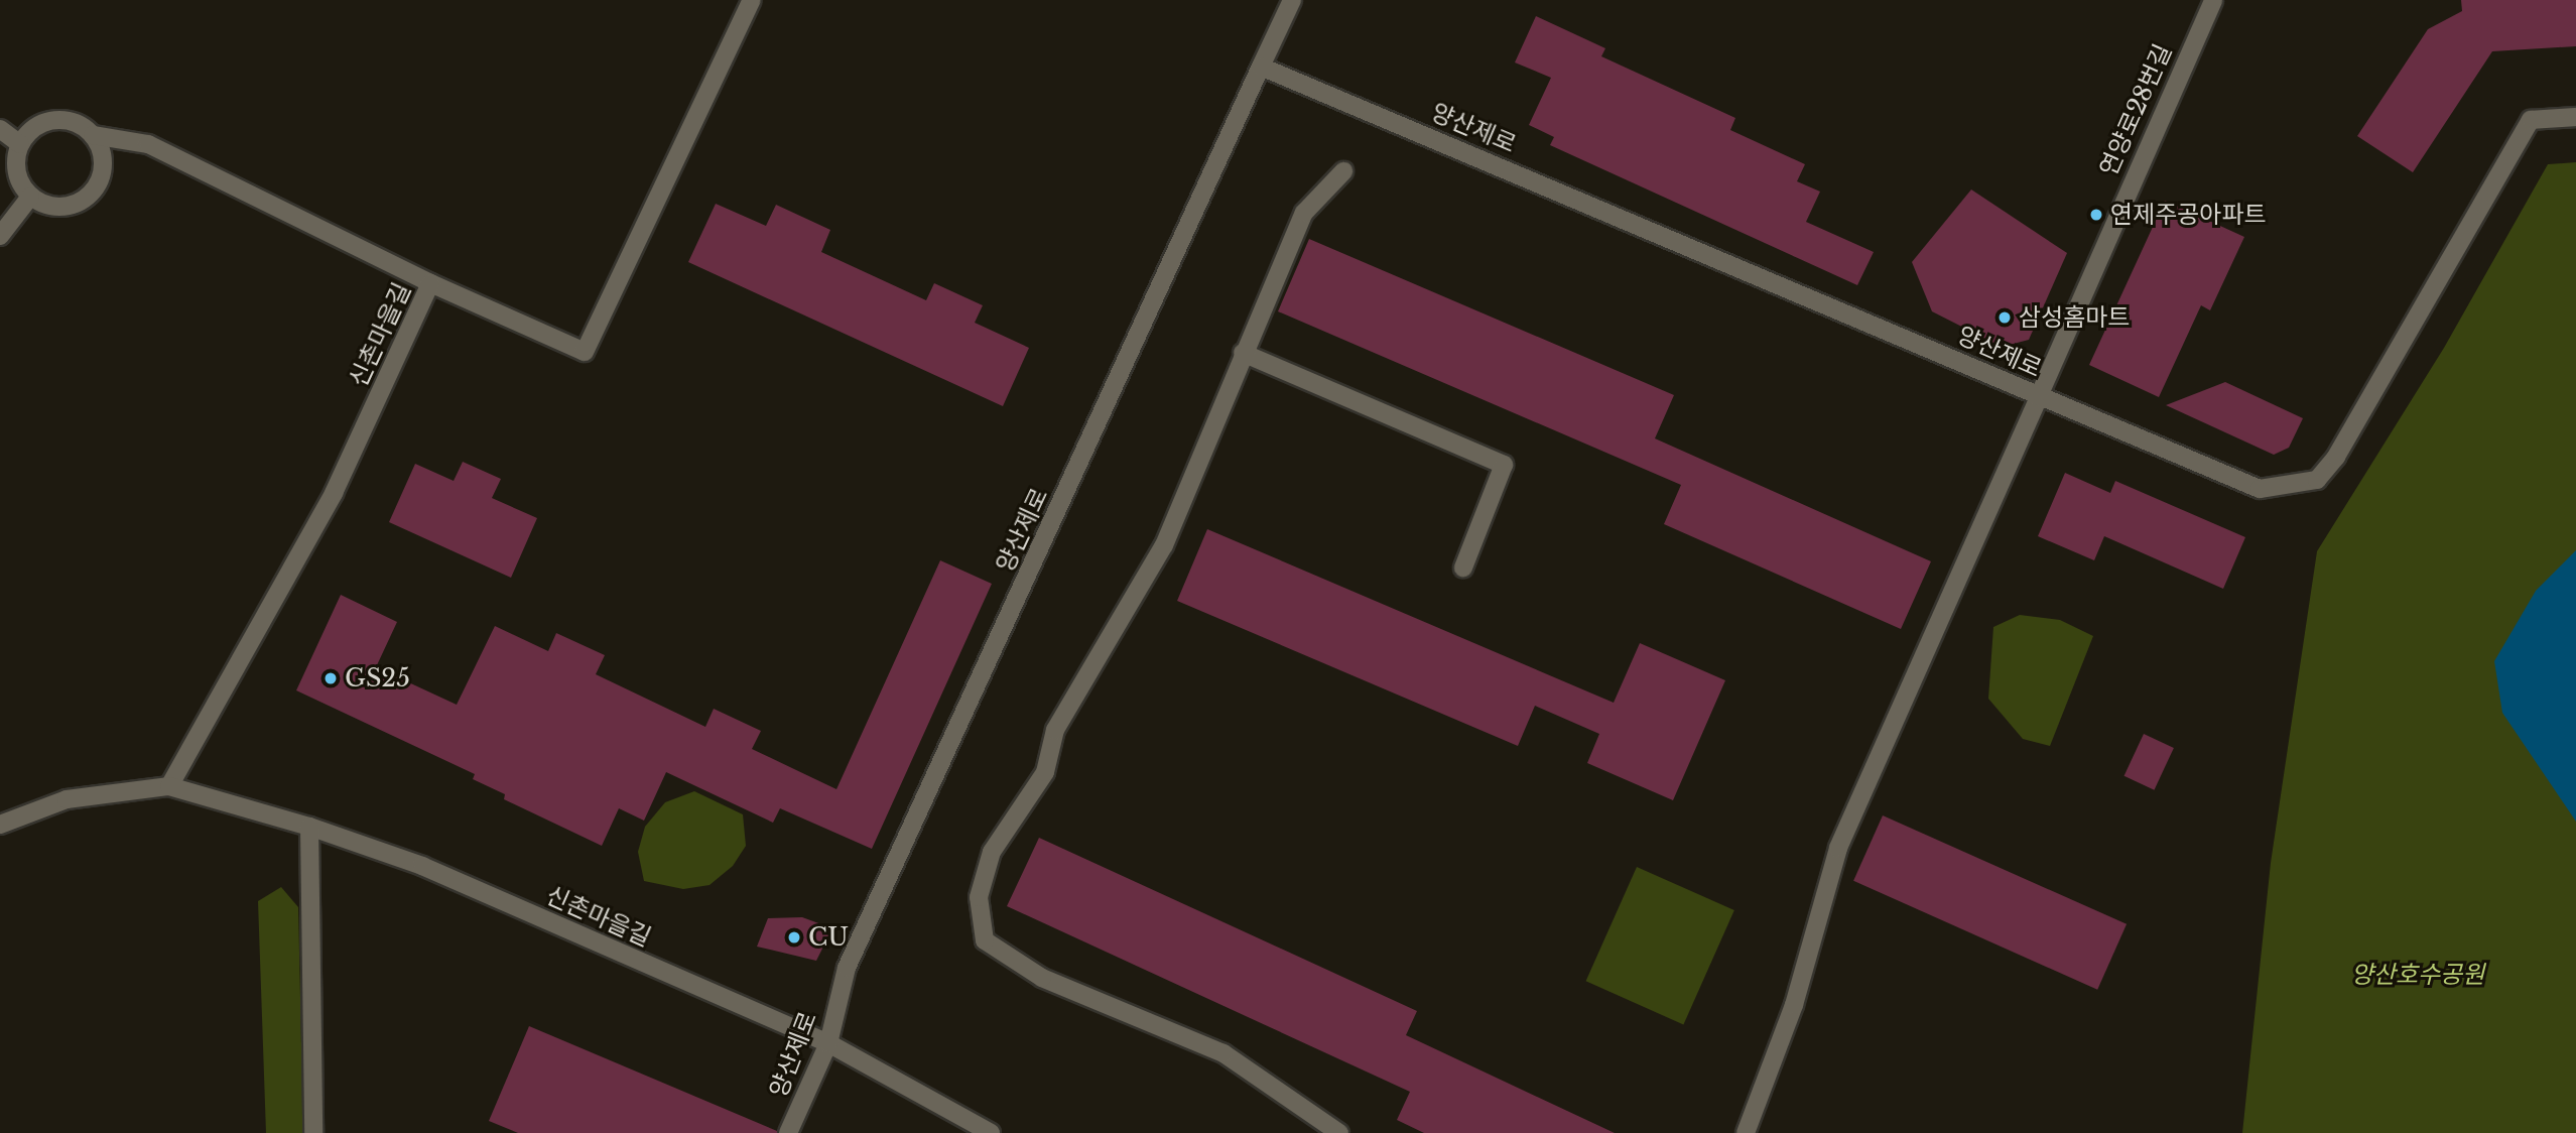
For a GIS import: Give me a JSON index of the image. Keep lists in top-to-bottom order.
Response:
{
  "streets": {
    "street": ["연양로28번길", "양산제로", "신촌마을길"]
  },
  "crossings": [
    ["연양로28번길", "양산제로"],
    ["양산제로", "신촌마을길"]
  ],
  "parks": ["양산호수공원"],
  "places": [
    "연제주공아파트",
    "삼성홈마트",
    "GS25",
    "CU"
  ]
}
